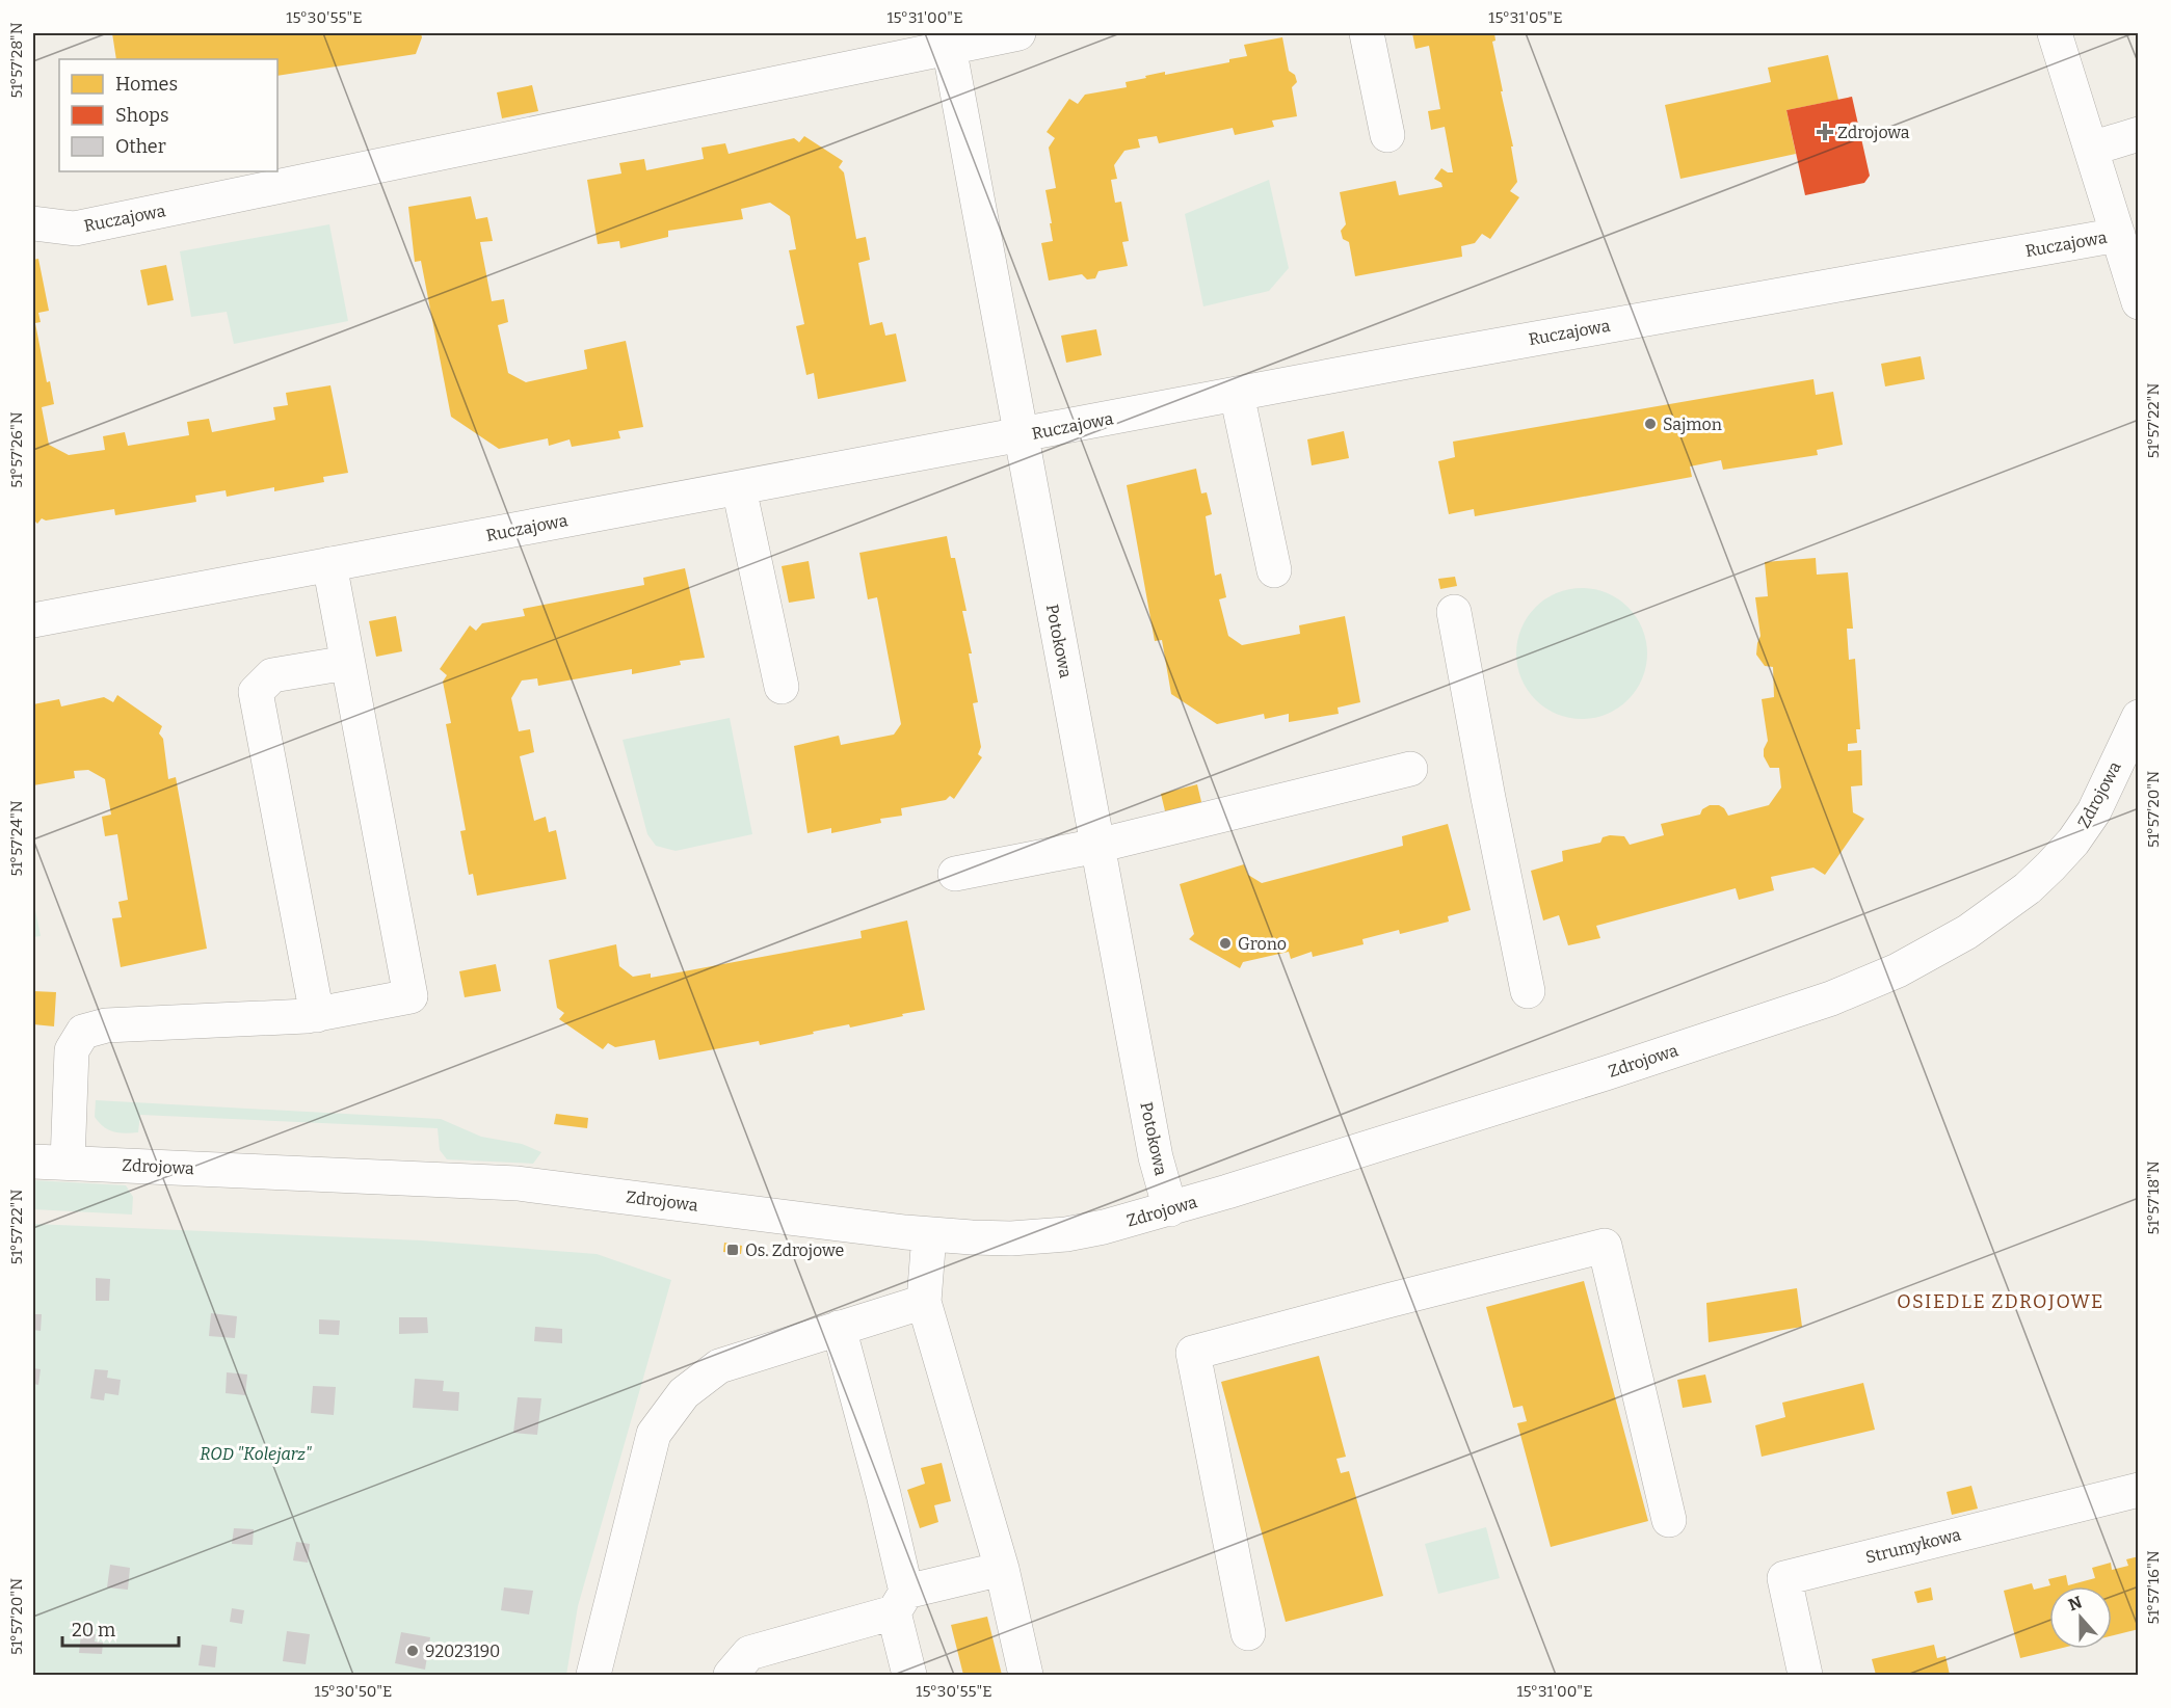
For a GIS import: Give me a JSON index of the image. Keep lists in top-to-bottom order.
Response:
{
  "streets": {
    "street": [
      "Ruczajowa",
      "Potokowa",
      "Zdrojowa",
      "Strumykowa"
    ]
  },
  "crossings": [
    ["Ruczajowa", "Potokowa"],
    ["Potokowa", "Zdrojowa"]
  ],
  "districts": ["OSIEDLE ZDROJOWE"],
  "parks": ["ROD \"Kolejarz\""],
  "places": {
    "health": ["Zdrojowa"],
    "other": ["Sajmon", "Grono", "92023190"],
    "transit": ["Os. Zdrojowe"]
  },
  "legend": ["Homes", "Shops", "Other"],
  "scale_bar": "20 m",
  "north": "top",
  "coordinates": [
    "15°30'55\"E",
    "15°31'00\"E",
    "15°31'05\"E",
    "51°57'28\"N",
    "51°57'22\"N",
    "51°57'26\"N",
    "51°57'20\"N",
    "51°57'24\"N",
    "51°57'18\"N",
    "51°57'16\"N",
    "15°30'50\"E"
  ]
}
